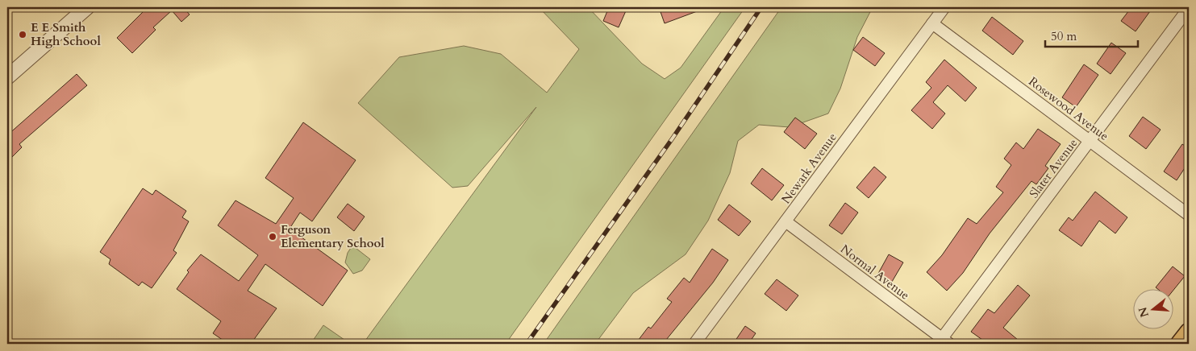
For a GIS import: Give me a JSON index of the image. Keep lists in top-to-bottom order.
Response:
{
  "streets": {
    "street": [
      "Rosewood Avenue",
      "Newark Avenue",
      "Slater Avenue",
      "Normal Avenue"
    ]
  },
  "crossings": [
    ["Rosewood Avenue", "Newark Avenue"],
    ["Rosewood Avenue", "Slater Avenue"],
    ["Newark Avenue", "Normal Avenue"],
    ["Slater Avenue", "Normal Avenue"]
  ],
  "places": ["E E Smith High School", "Ferguson Elementary School"],
  "scale_bar": "50 m",
  "north": "left"
}
